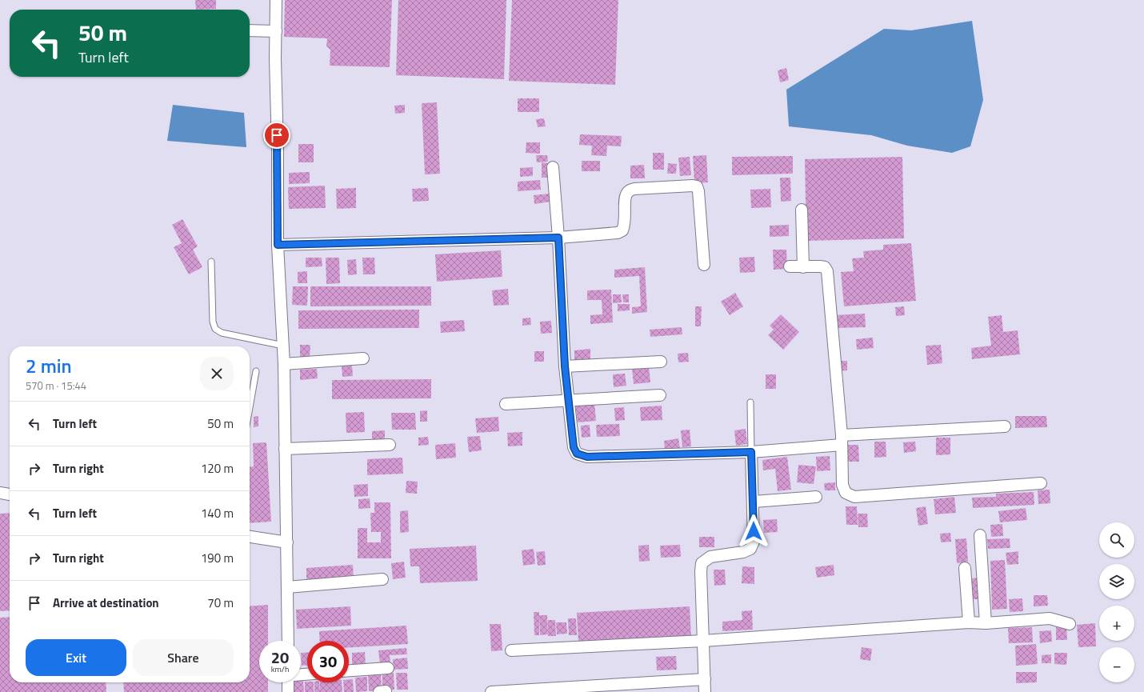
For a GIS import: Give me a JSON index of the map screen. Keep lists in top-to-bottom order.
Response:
{
  "page": {
    "turn": ["50 m", "Turn left"],
    "heading": ["2 min", "570 m · 15:44"],
    "list": [
      {
        "name": "Turn left",
        "value": "50 m"
      },
      {
        "name": "Turn right",
        "value": "120 m"
      },
      {
        "name": "Turn left",
        "value": "140 m"
      },
      {
        "name": "Turn right",
        "value": "190 m"
      },
      {
        "name": "Arrive at destination",
        "value": "70 m"
      }
    ],
    "map_buttons": ["+", "−"],
    "buttons": ["Exit", "Share"],
    "speed": "20 km/h",
    "limit": "30"
  }
}
